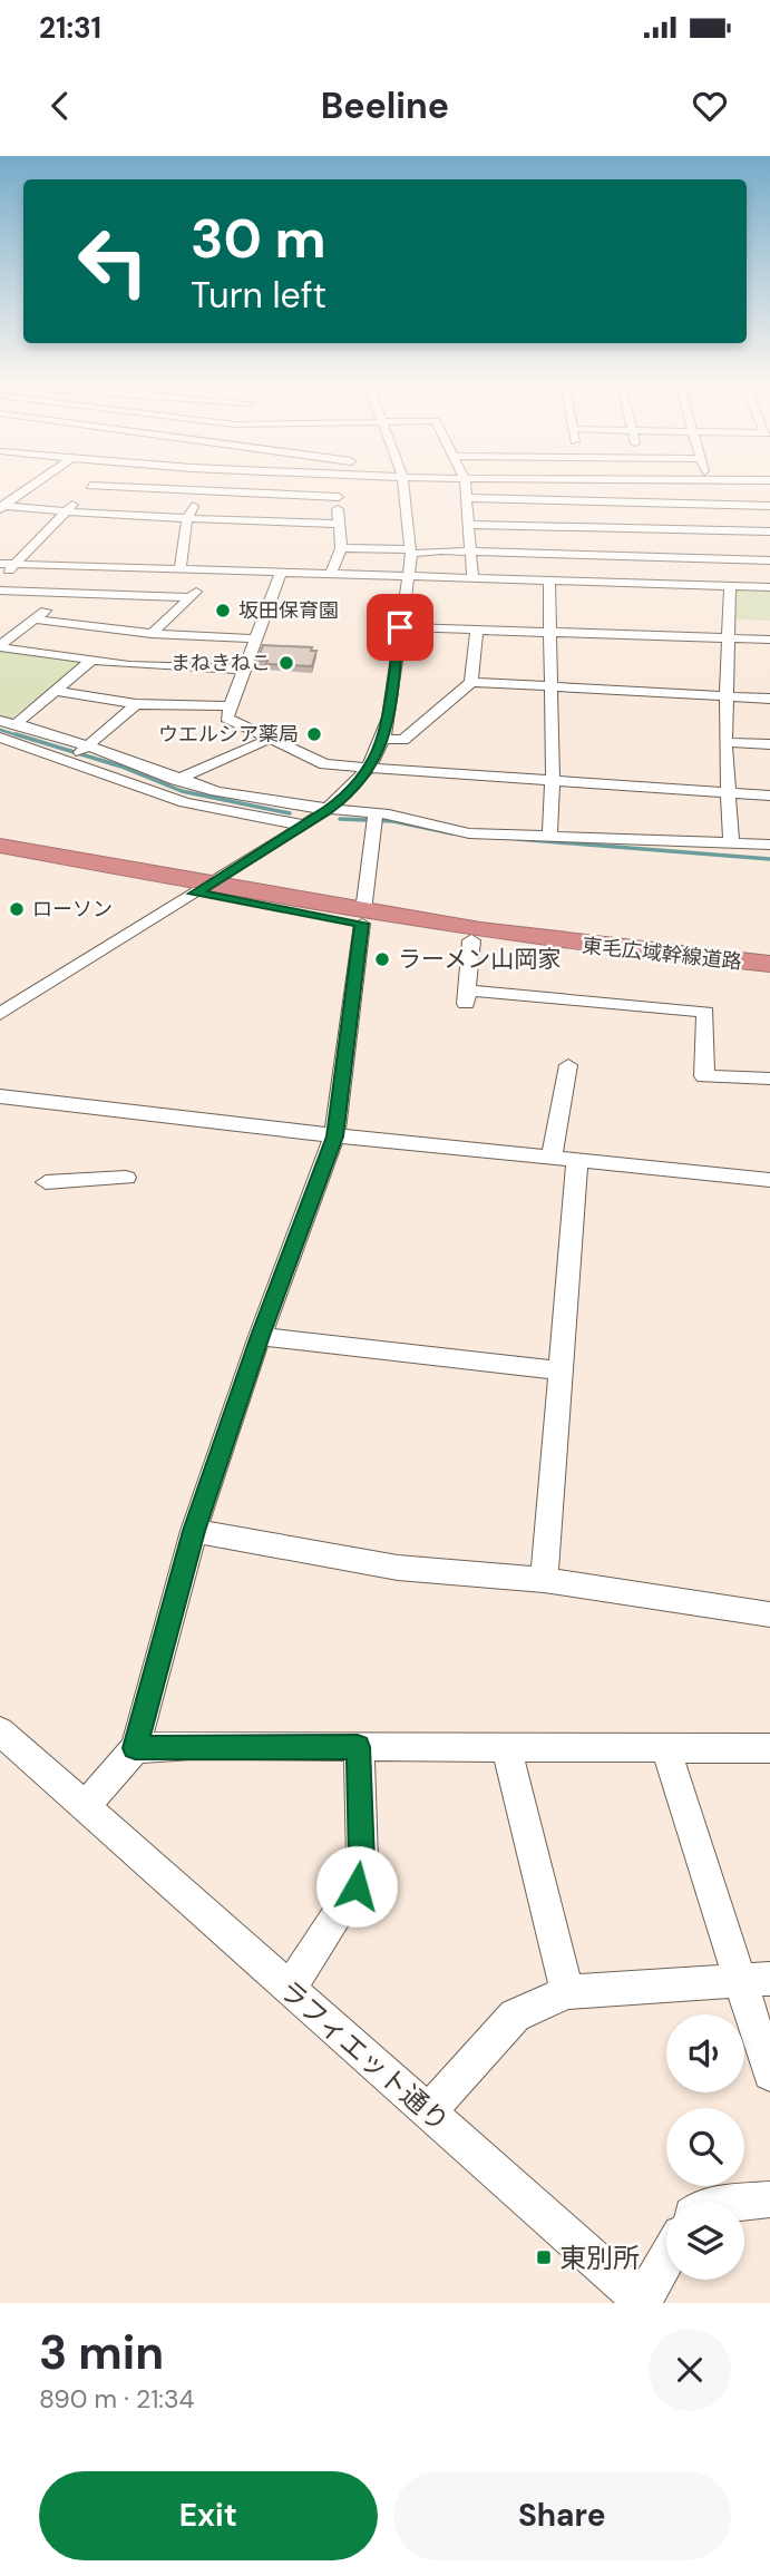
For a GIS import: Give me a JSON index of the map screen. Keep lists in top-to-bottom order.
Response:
{
  "streets": {
    "highway": ["東毛広域幹線道路"],
    "street": ["ラフィエット通り"]
  },
  "places": {
    "other": [
      "坂田保育園",
      "まねきねこ",
      "ウエルシア薬局",
      "ローソン",
      "ラーメン山岡家"
    ],
    "transit": ["東別所"]
  },
  "page": {
    "status": "21:31",
    "header": "Beeline",
    "turn": ["30 m", "Turn left"],
    "heading": ["3 min", "890 m · 21:34"],
    "buttons": ["Exit", "Share"]
  }
}
